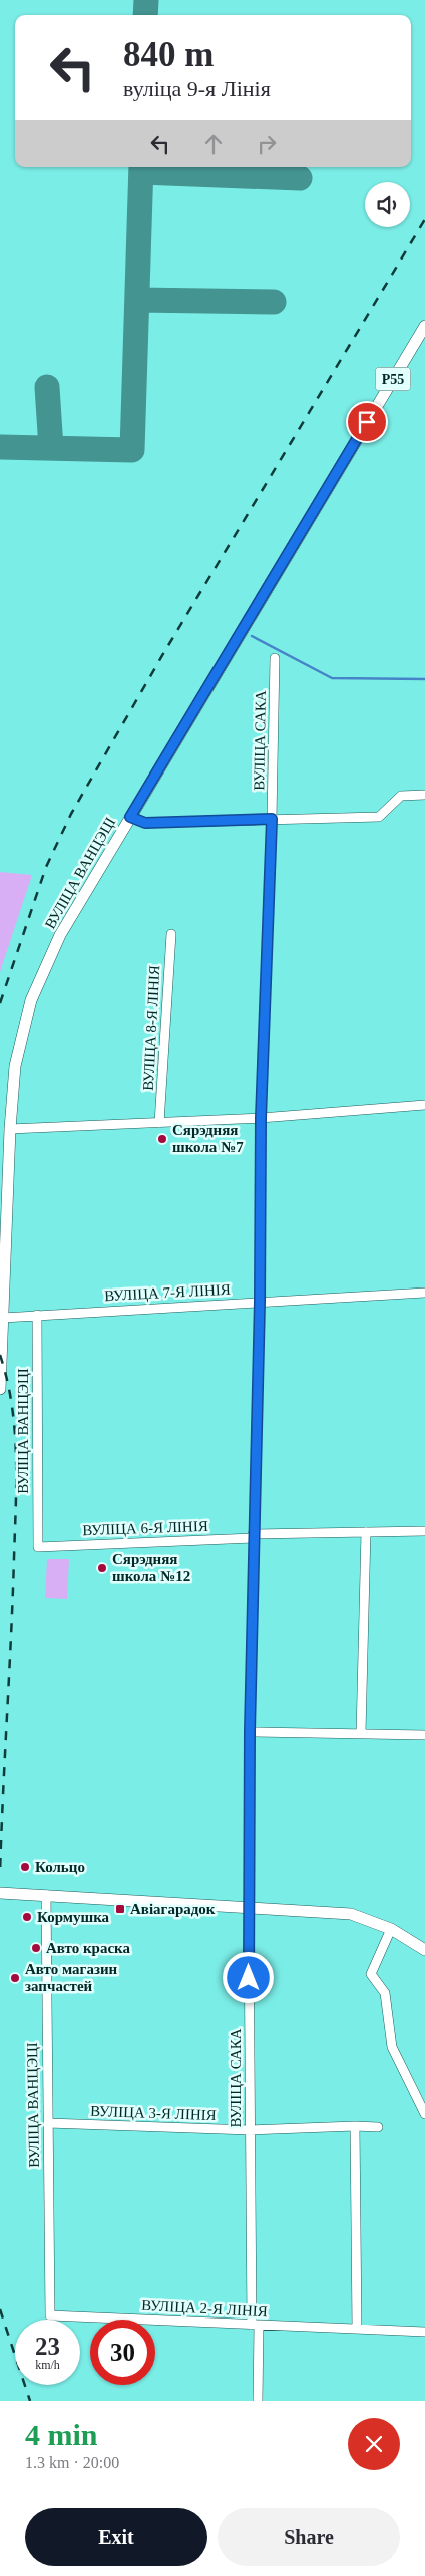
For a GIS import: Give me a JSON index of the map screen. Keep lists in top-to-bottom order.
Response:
{
  "streets": {
    "main road": ["Р55", "ВУЛІЦА ВАНЦЭЦІ"],
    "street": [
      "ВУЛІЦА САКА",
      "ВУЛІЦА 8-Я ЛІНІЯ",
      "ВУЛІЦА 7-Я ЛІНІЯ",
      "ВУЛІЦА 6-Я ЛІНІЯ",
      "ВУЛІЦА 3-Я ЛІНІЯ",
      "ВУЛІЦА 2-Я ЛІНІЯ"
    ]
  },
  "crossings": [
    ["ВУЛІЦА САКА", "ВУЛІЦА 7-Я ЛІНІЯ"],
    ["ВУЛІЦА САКА", "ВУЛІЦА 6-Я ЛІНІЯ"],
    ["ВУЛІЦА САКА", "ВУЛІЦА 3-Я ЛІНІЯ"],
    ["ВУЛІЦА САКА", "ВУЛІЦА 2-Я ЛІНІЯ"],
    ["ВУЛІЦА ВАНЦЭЦІ", "ВУЛІЦА 7-Я ЛІНІЯ"],
    ["ВУЛІЦА ВАНЦЭЦІ", "ВУЛІЦА 6-Я ЛІНІЯ"],
    ["ВУЛІЦА ВАНЦЭЦІ", "ВУЛІЦА 3-Я ЛІНІЯ"],
    ["ВУЛІЦА ВАНЦЭЦІ", "ВУЛІЦА 2-Я ЛІНІЯ"]
  ],
  "places": {
    "other": [
      "Сярэдняя школа №7",
      "Сярэдняя школа №12",
      "Кольцо",
      "Кормушка",
      "Авто краска",
      "Авто магазин запчастей"
    ],
    "transit": ["Авіагарадок"]
  },
  "page": {
    "turn": ["840 m", "вуліца 9-я Лінія"],
    "speed": "23 km/h",
    "limit": "30",
    "heading": ["4 min", "1.3 km · 20:00"],
    "buttons": ["Exit", "Share"]
  }
}
